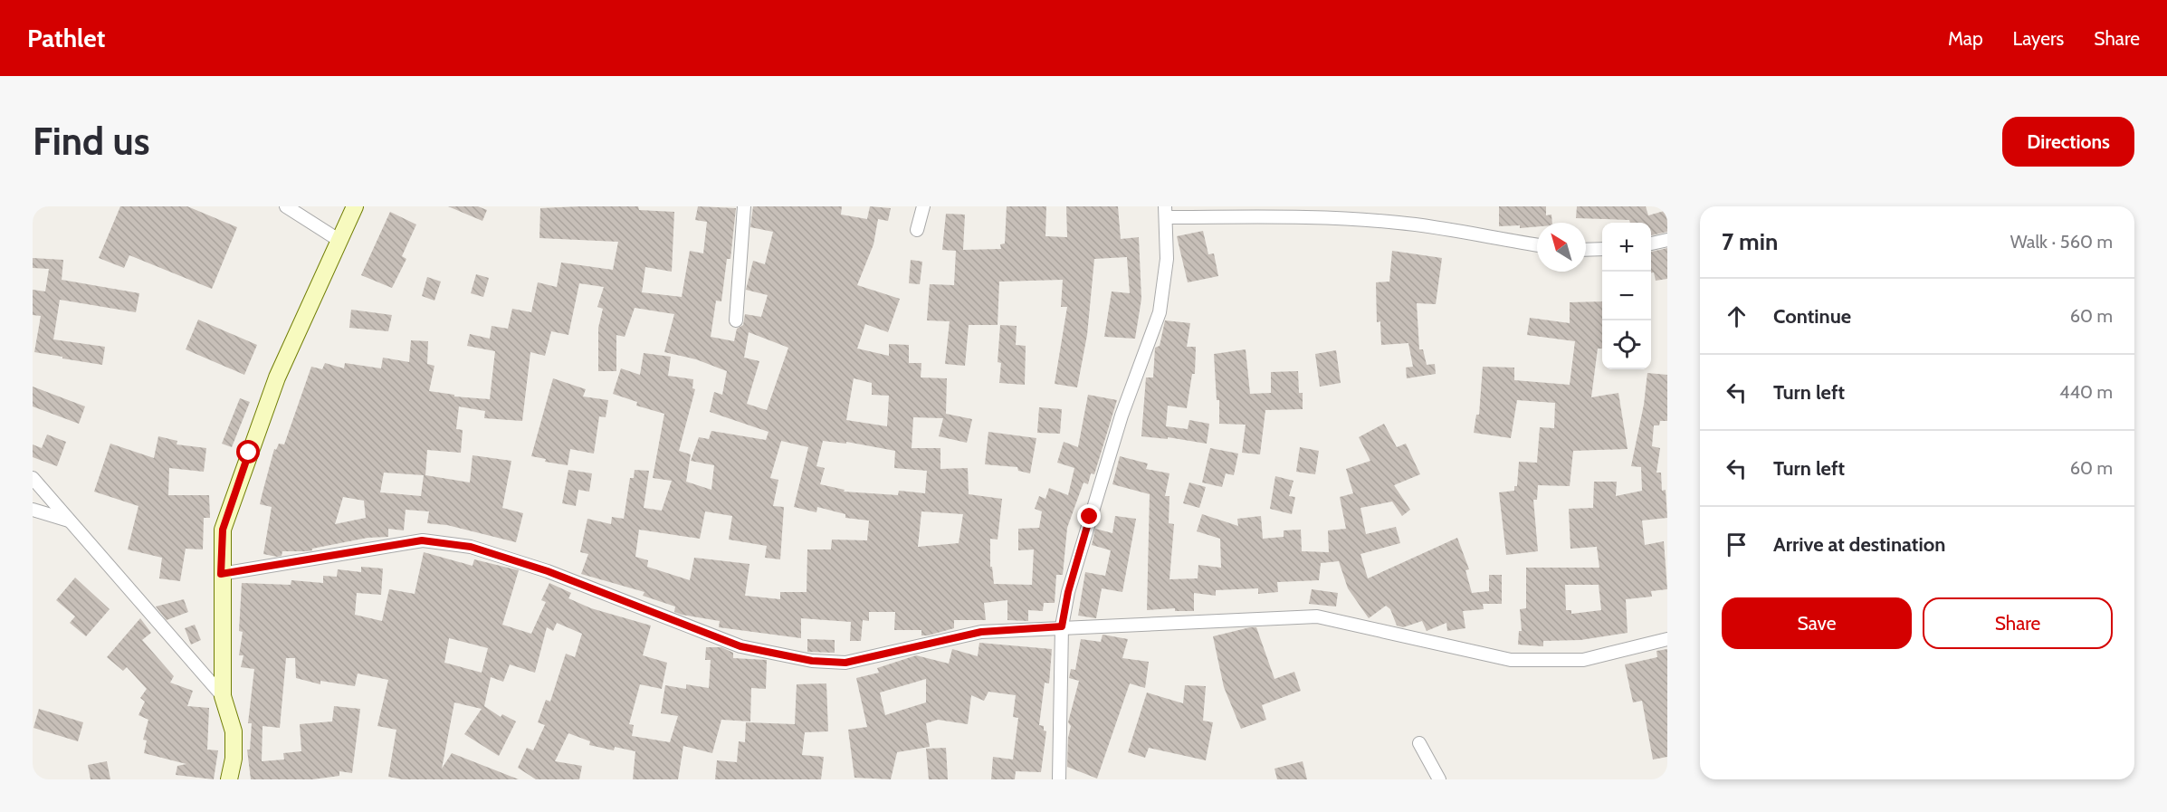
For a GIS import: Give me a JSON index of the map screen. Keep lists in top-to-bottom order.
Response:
{
  "north": "top left",
  "page": {
    "header": "Pathlet",
    "nav": ["Map", "Layers", "Share"],
    "buttons": [
      "Directions",
      ["Save", "Share"]
    ],
    "title": "Find us",
    "heading": ["7 min", "Walk · 560 m"],
    "map_buttons": ["+", "−"],
    "list": [
      ["Continue", "60 m"],
      ["Turn left", "440 m"],
      ["Turn left", "60 m"],
      "Arrive at destination"
    ]
  }
}
